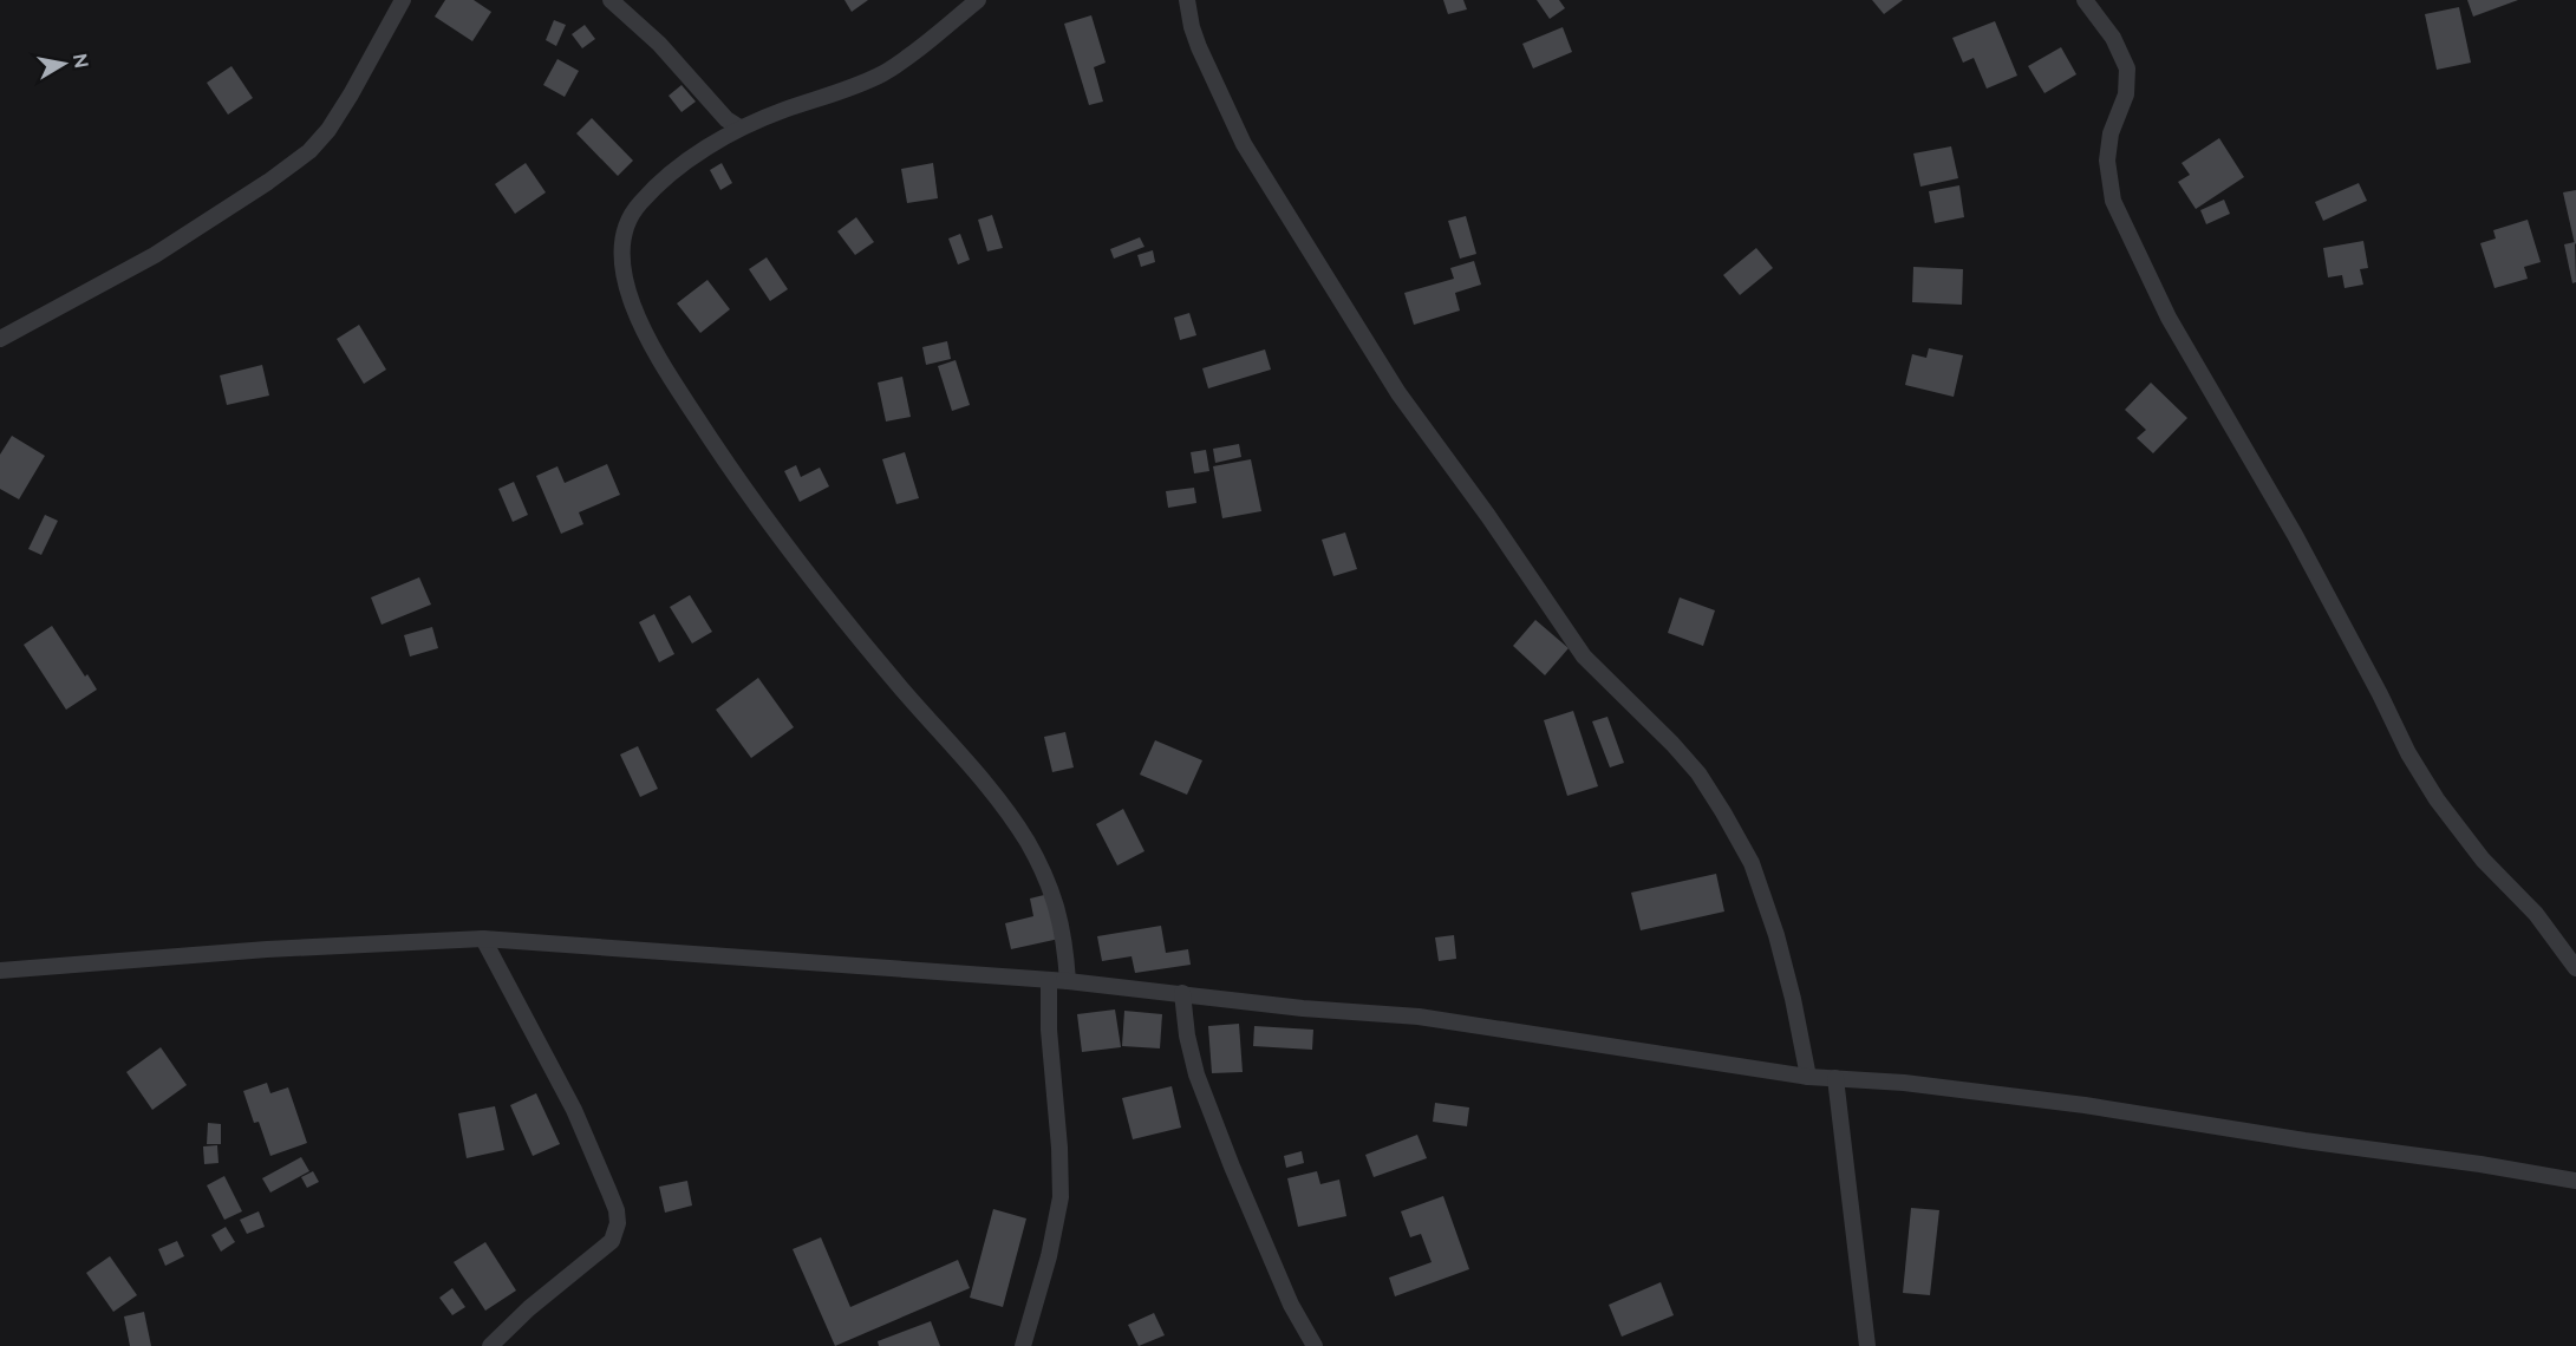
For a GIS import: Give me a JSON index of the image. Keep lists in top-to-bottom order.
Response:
{
  "north": "right"
}
